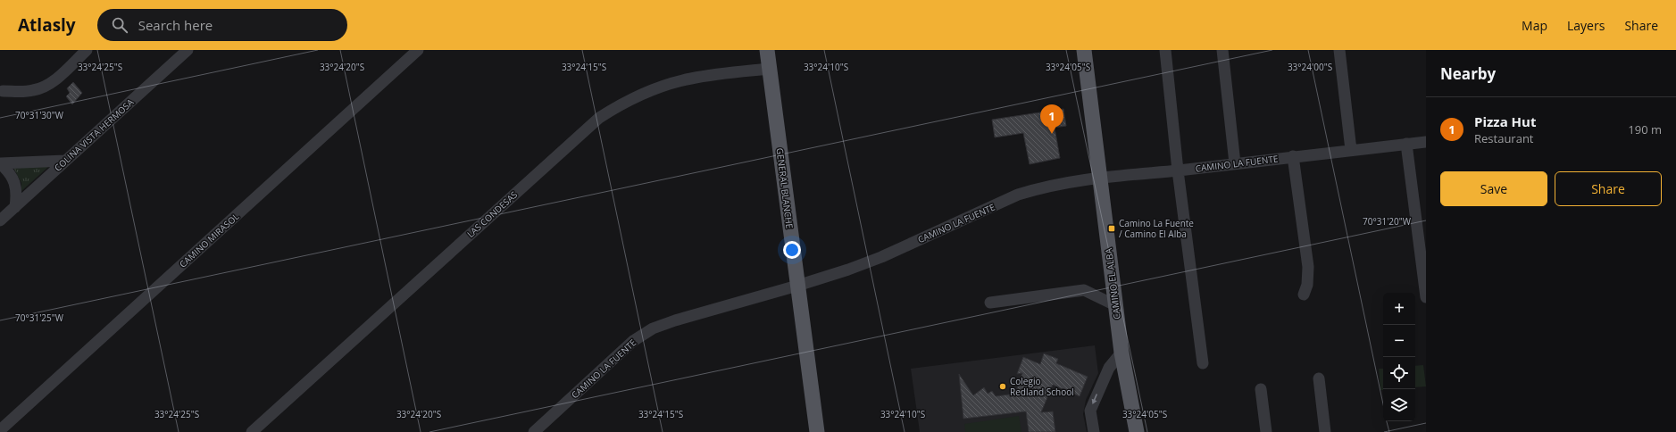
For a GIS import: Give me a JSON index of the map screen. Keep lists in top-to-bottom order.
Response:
{
  "streets": {
    "main road": ["GENERAL BLANCHE", "CAMINO EL ALBA"],
    "street": [
      "COLINA VISTA HERMOSA",
      "CAMINO LA FUENTE",
      "LAS CONDESAS",
      "CAMINO MIRASOL"
    ]
  },
  "crossings": [
    ["CAMINO LA FUENTE", "GENERAL BLANCHE"],
    ["CAMINO LA FUENTE", "CAMINO EL ALBA"],
    ["GENERAL BLANCHE", "LAS CONDESAS"]
  ],
  "places": {
    "transit": ["Camino La Fuente / Camino El Alba"],
    "other": ["Colegio Redland School"]
  },
  "page": {
    "header": "Atlasly",
    "search": "Search here",
    "nav": ["Map", "Layers", "Share"],
    "heading": "Nearby",
    "list": [
      {
        "mark": "1",
        "name": "Pizza Hut",
        "note": "Restaurant",
        "value": "190 m"
      }
    ],
    "pins": "1",
    "buttons": ["Save", "Share"],
    "map_buttons": ["+", "−"]
  },
  "coordinates": [
    "33°24'25\"S",
    "33°24'20\"S",
    "33°24'15\"S",
    "33°24'10\"S",
    "33°24'05\"S",
    "33°24'00\"S",
    "70°31'30\"W",
    "70°31'20\"W",
    "70°31'25\"W"
  ]
}
